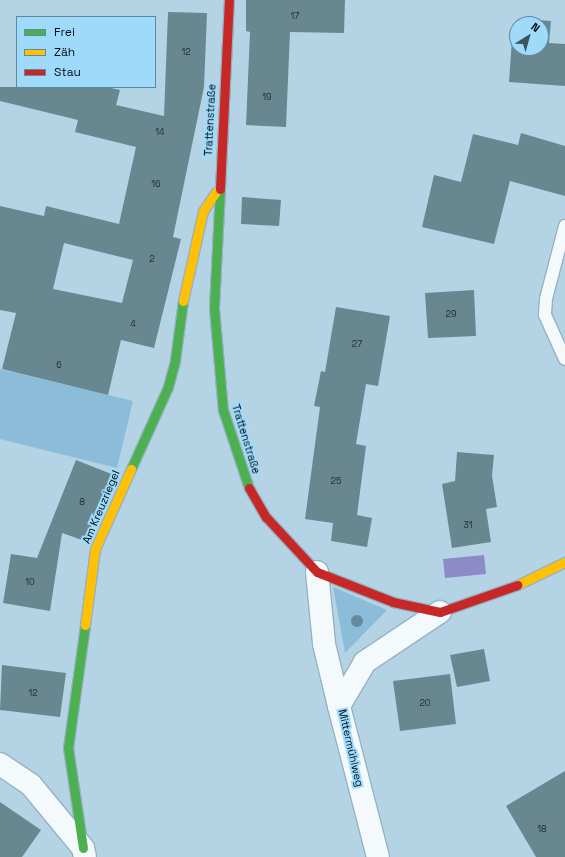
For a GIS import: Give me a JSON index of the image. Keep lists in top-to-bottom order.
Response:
{
  "streets": {
    "street": ["Trattenstraße", "Am Kreuzriegel", "Mittermühlweg"]
  },
  "crossings": [
    ["Trattenstraße", "Am Kreuzriegel"],
    ["Trattenstraße", "Mittermühlweg"]
  ],
  "house_numbers": [
    "17",
    "12",
    "19",
    "14",
    "16",
    "2",
    "29",
    "4",
    "27",
    "6",
    "25",
    "8",
    "31",
    "10",
    "12",
    "20",
    "18"
  ],
  "legend": ["Frei", "Zäh", "Stau"],
  "north": "top right"
}
